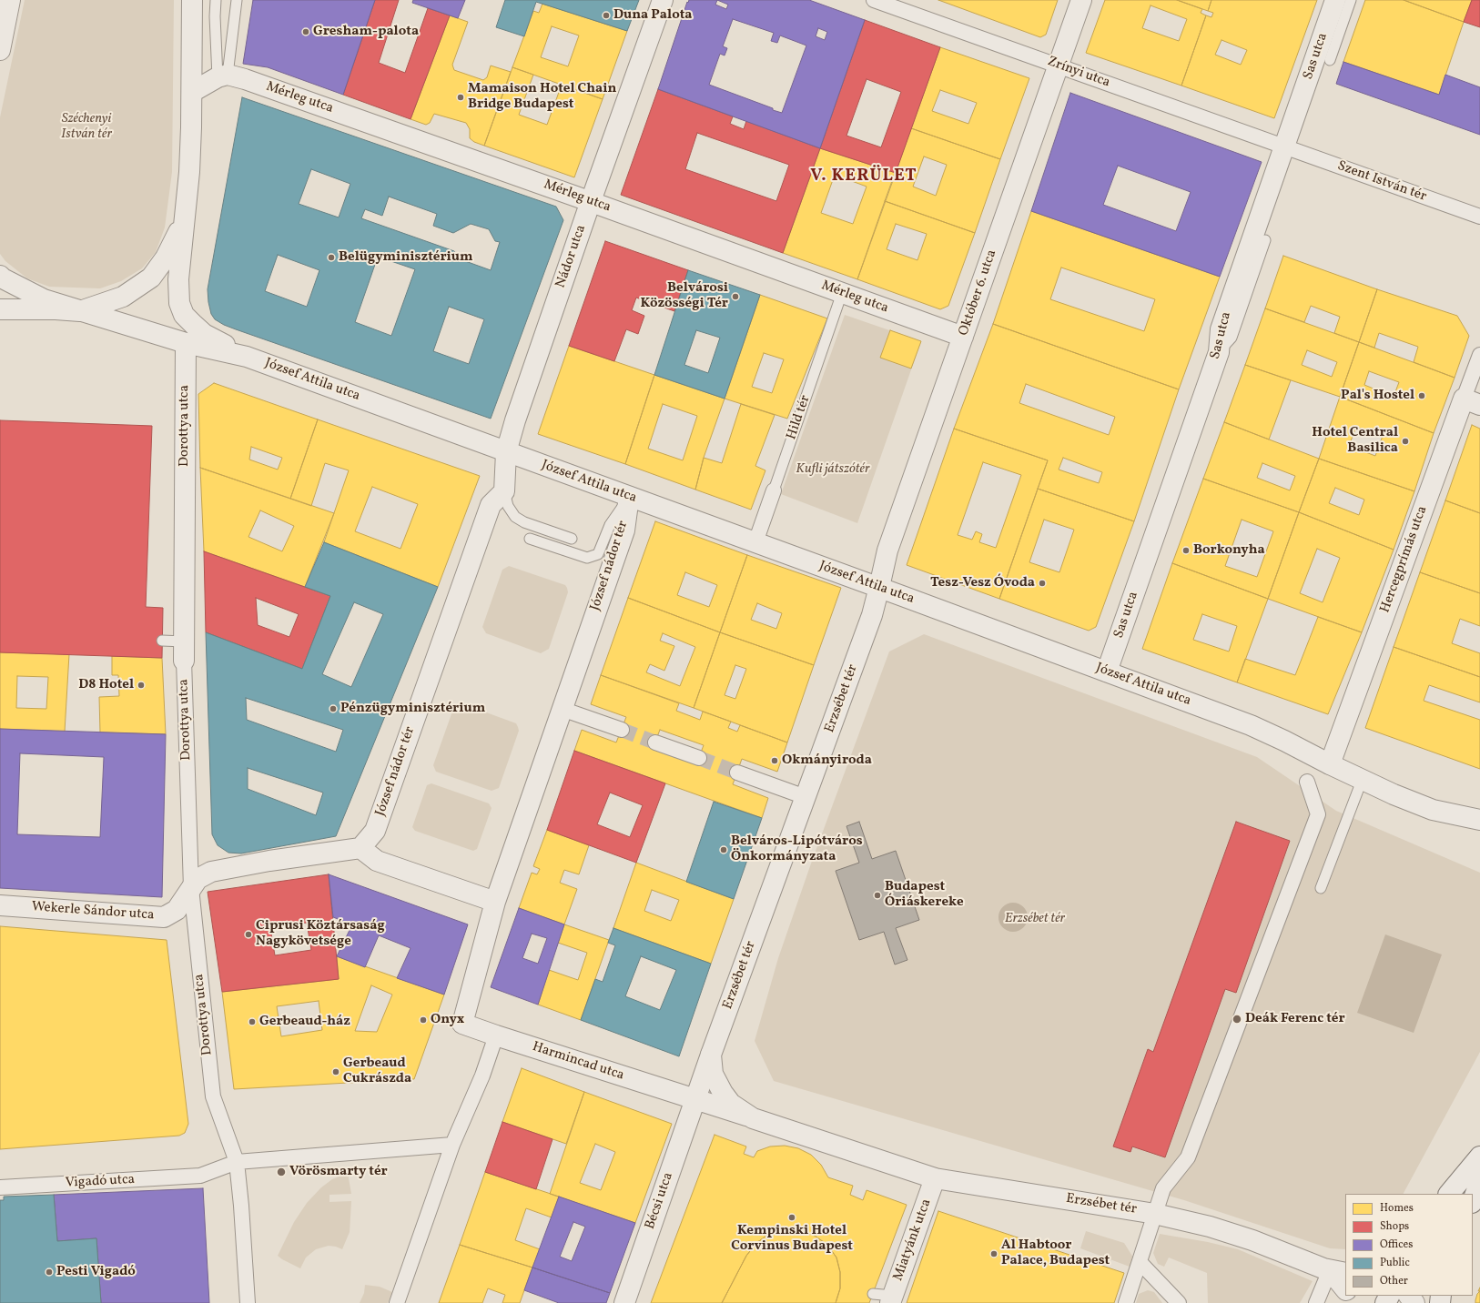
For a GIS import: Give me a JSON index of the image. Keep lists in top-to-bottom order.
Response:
{
  "streets": {
    "street": [
      "Sas utca",
      "Zrínyi utca",
      "Mérleg utca",
      "Szent István tér",
      "Nádor utca",
      "Október 6. utca",
      "József Attila utca",
      "Hild tér",
      "Dorottya utca",
      "Hercegprímás utca",
      "József nádor tér",
      "Erzsébet tér",
      "Wekerle Sándor utca",
      "Harmincad utca",
      "Vigadó utca",
      "Bécsi utca",
      "Miatyánk utca"
    ]
  },
  "crossings": [
    ["Sas utca", "Zrínyi utca"],
    ["Sas utca", "Szent István tér"],
    ["Sas utca", "József Attila utca"],
    ["Zrínyi utca", "Szent István tér"],
    ["Zrínyi utca", "Október 6. utca"],
    ["Mérleg utca", "Nádor utca"],
    ["Mérleg utca", "Október 6. utca"],
    ["Mérleg utca", "Hild tér"],
    ["Nádor utca", "József Attila utca"],
    ["Október 6. utca", "József Attila utca"],
    ["Október 6. utca", "Erzsébet tér"],
    ["József Attila utca", "Hild tér"],
    ["József Attila utca", "Hercegprímás utca"],
    ["József Attila utca", "József nádor tér"],
    ["József Attila utca", "Erzsébet tér"],
    ["Dorottya utca", "Wekerle Sándor utca"],
    ["Dorottya utca", "Vigadó utca"],
    ["József nádor tér", "Wekerle Sándor utca"],
    ["József nádor tér", "Harmincad utca"],
    ["Erzsébet tér", "Harmincad utca"],
    ["Erzsébet tér", "Bécsi utca"],
    ["Erzsébet tér", "Miatyánk utca"],
    ["Harmincad utca", "Bécsi utca"]
  ],
  "districts": ["V. KERÜLET"],
  "parks": ["Széchenyi István tér", "Kufli játszótér", "Erzsébet tér"],
  "places": [
    "Duna Palota",
    "Gresham-palota",
    "Mamaison Hotel Chain Bridge Budapest",
    "Belügyminisztérium",
    "Belvárosi Közösségi Tér",
    "Pal's Hostel",
    "Hotel Central Basilica",
    "Borkonyha",
    "Tesz-Vesz Óvoda",
    "D8 Hotel",
    "Pénzügyminisztérium",
    "Okmányiroda",
    "Belváros-Lipótváros Önkormányzata",
    "Budapest Óriáskereke",
    "Ciprusi Köztársaság Nagykövetsége",
    "Deák Ferenc tér",
    "Onyx",
    "Gerbeaud-ház",
    "Gerbeaud Cukrászda",
    "Vörösmarty tér",
    "Kempinski Hotel Corvinus Budapest",
    "Al Habtoor Palace, Budapest",
    "Pesti Vigadó"
  ],
  "legend": [
    "Homes",
    "Shops",
    "Offices",
    "Public",
    "Other"
  ]
}
